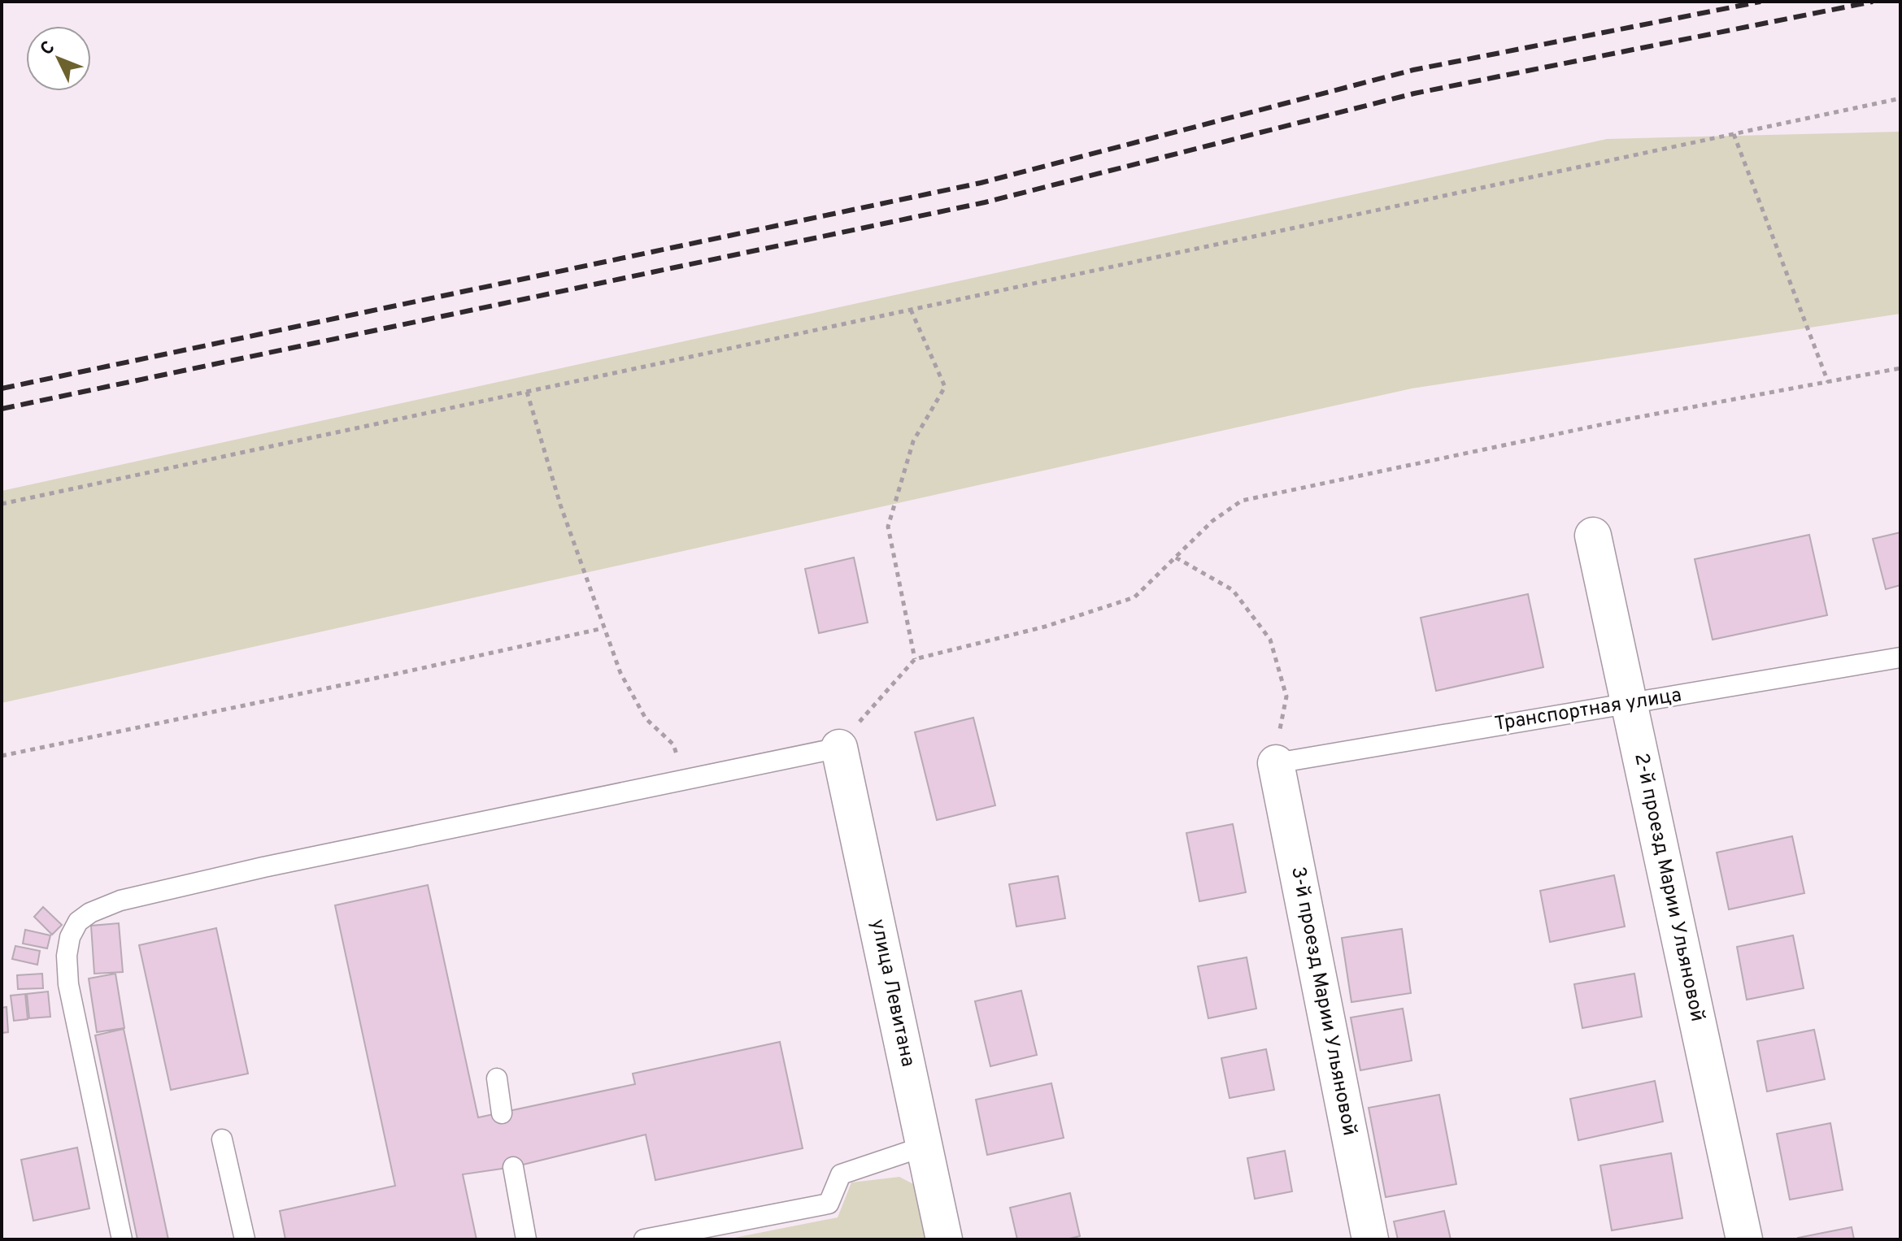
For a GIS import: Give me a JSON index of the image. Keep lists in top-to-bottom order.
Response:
{
  "streets": {
    "street": ["2-й проезд Марии Ульяновой", "улица Левитана", "3-й проезд Марии Ульяновой"],
    "lane": ["Транспортная улица"]
  },
  "crossings": [
    ["Транспортная улица", "2-й проезд Марии Ульяновой"],
    ["Транспортная улица", "3-й проезд Марии Ульяновой"]
  ],
  "north": "top left"
}
